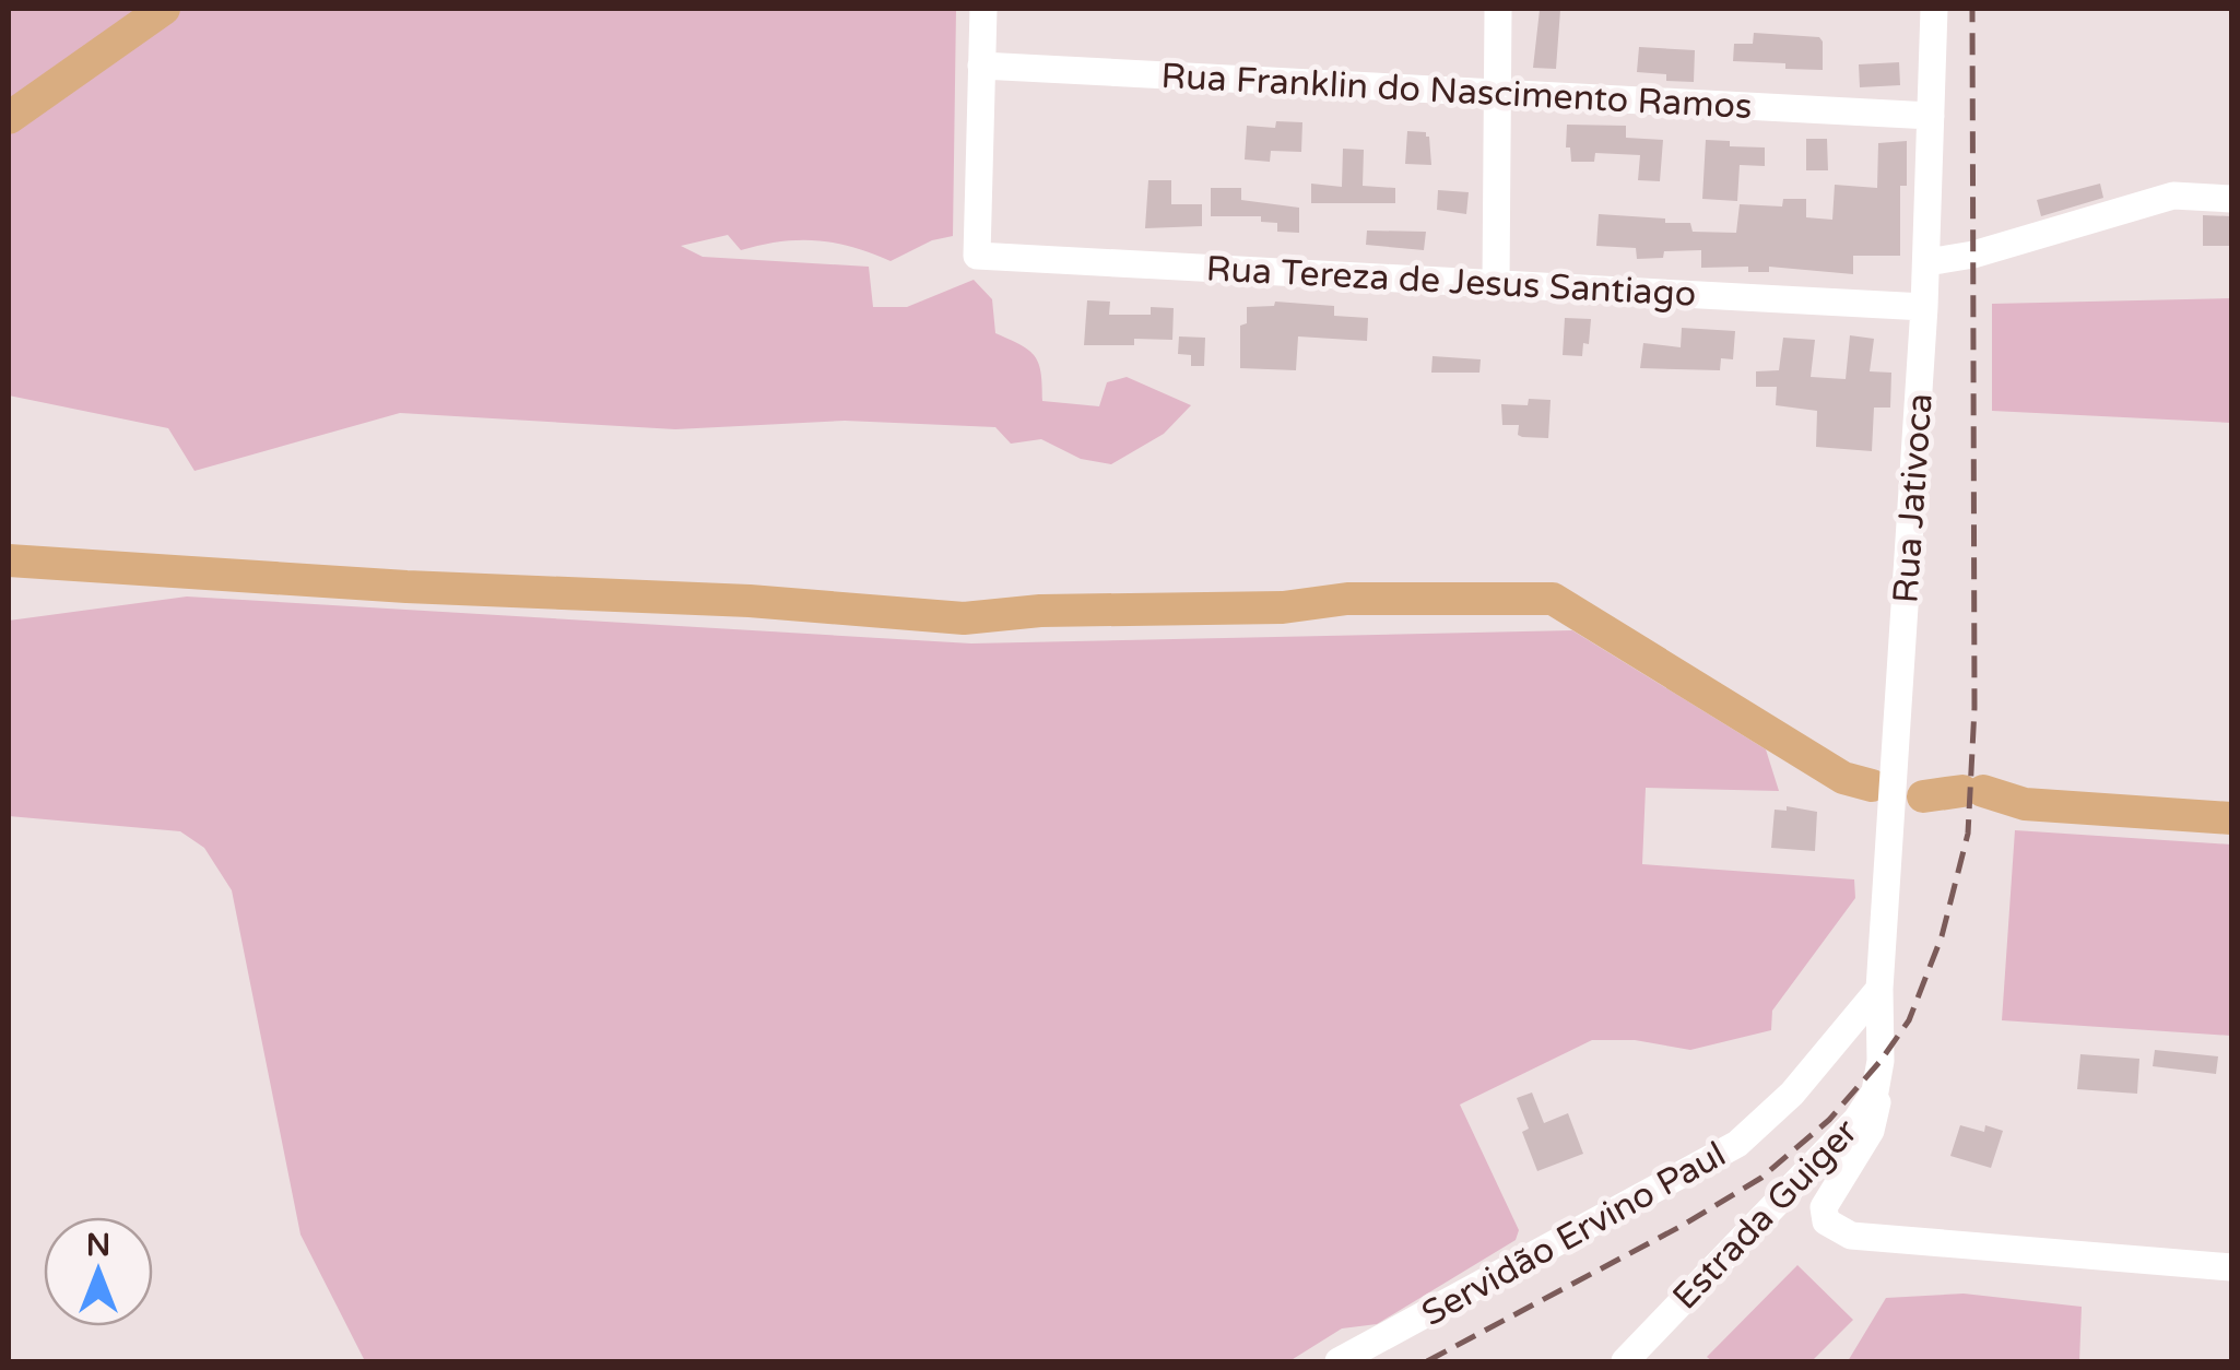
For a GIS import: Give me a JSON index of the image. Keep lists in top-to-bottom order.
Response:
{
  "streets": {
    "street": [
      "Rua Franklin do Nascimento Ramos",
      "Rua Tereza de Jesus Santiago",
      "Rua Jativoca",
      "Estrada Guiger",
      "Servidão Ervino Paul"
    ]
  },
  "crossings": [
    ["Rua Franklin do Nascimento Ramos", "Rua Tereza de Jesus Santiago"],
    ["Rua Franklin do Nascimento Ramos", "Rua Jativoca"],
    ["Rua Tereza de Jesus Santiago", "Rua Jativoca"],
    ["Rua Jativoca", "Estrada Guiger"],
    ["Rua Jativoca", "Servidão Ervino Paul"],
    ["Estrada Guiger", "Servidão Ervino Paul"]
  ],
  "north": "top"
}
